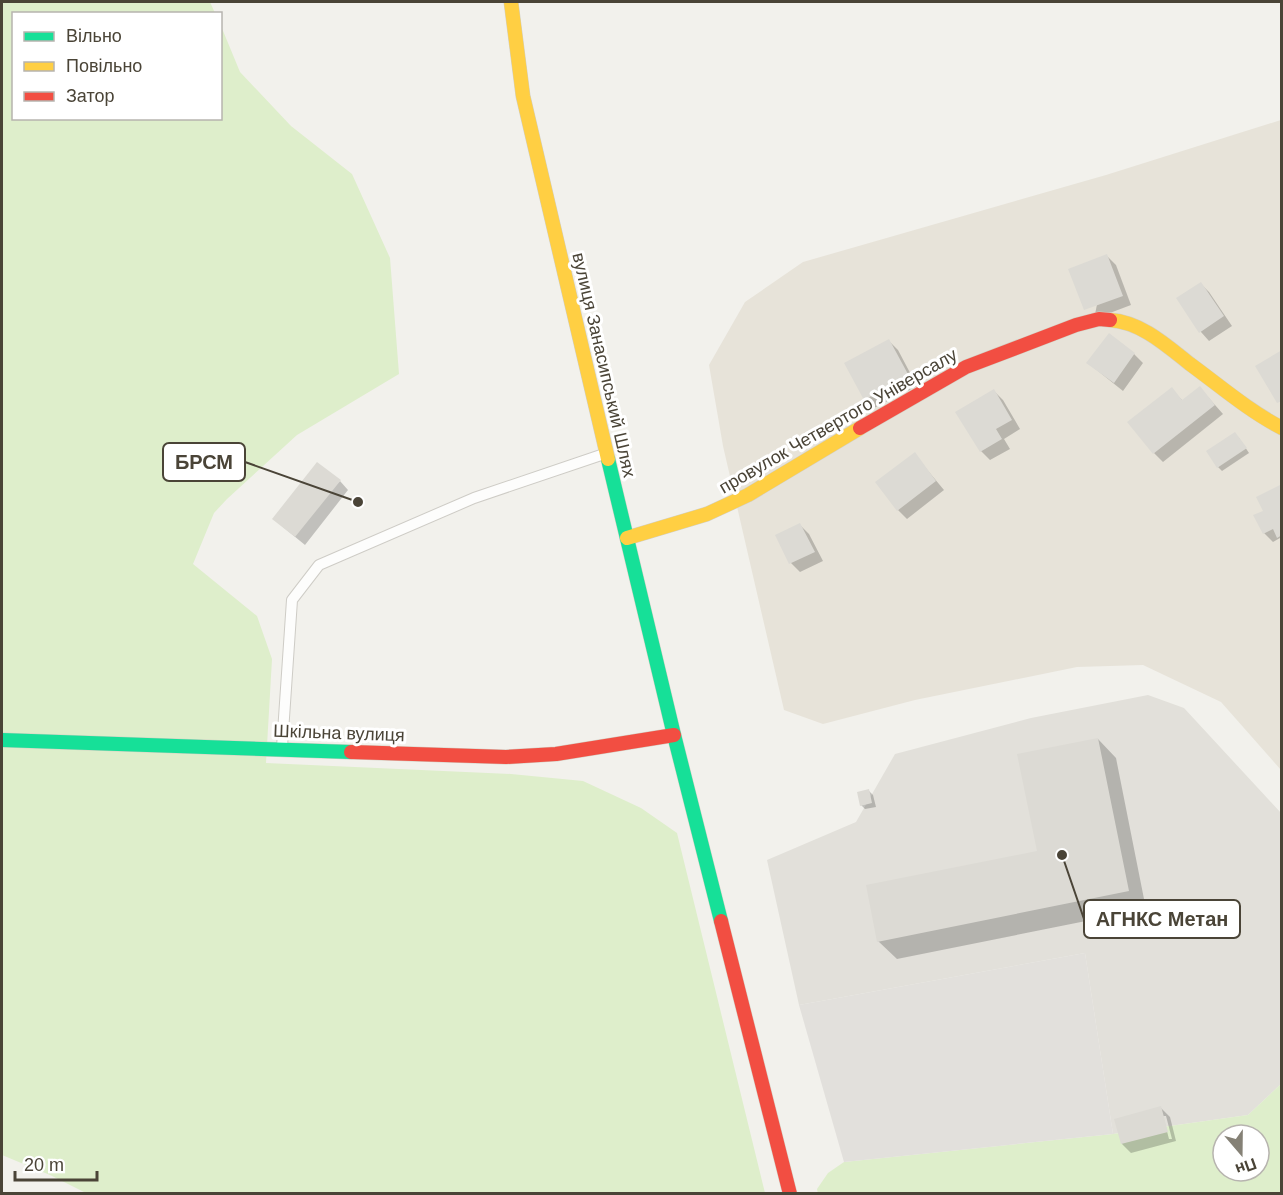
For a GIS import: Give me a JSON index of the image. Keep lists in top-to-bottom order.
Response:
{
  "streets": {
    "main road": ["вулиця Занасипський Шлях", "провулок Четвертого Універсалу", "Шкільна вулиця"]
  },
  "crossings": [
    ["вулиця Занасипський Шлях", "провулок Четвертого Універсалу"],
    ["вулиця Занасипський Шлях", "Шкільна вулиця"]
  ],
  "places": ["БРСМ", "АГНКС Метан"],
  "legend": ["Вільно", "Повільно", "Затор"],
  "scale_bar": "20 m",
  "north": "bottom"
}
